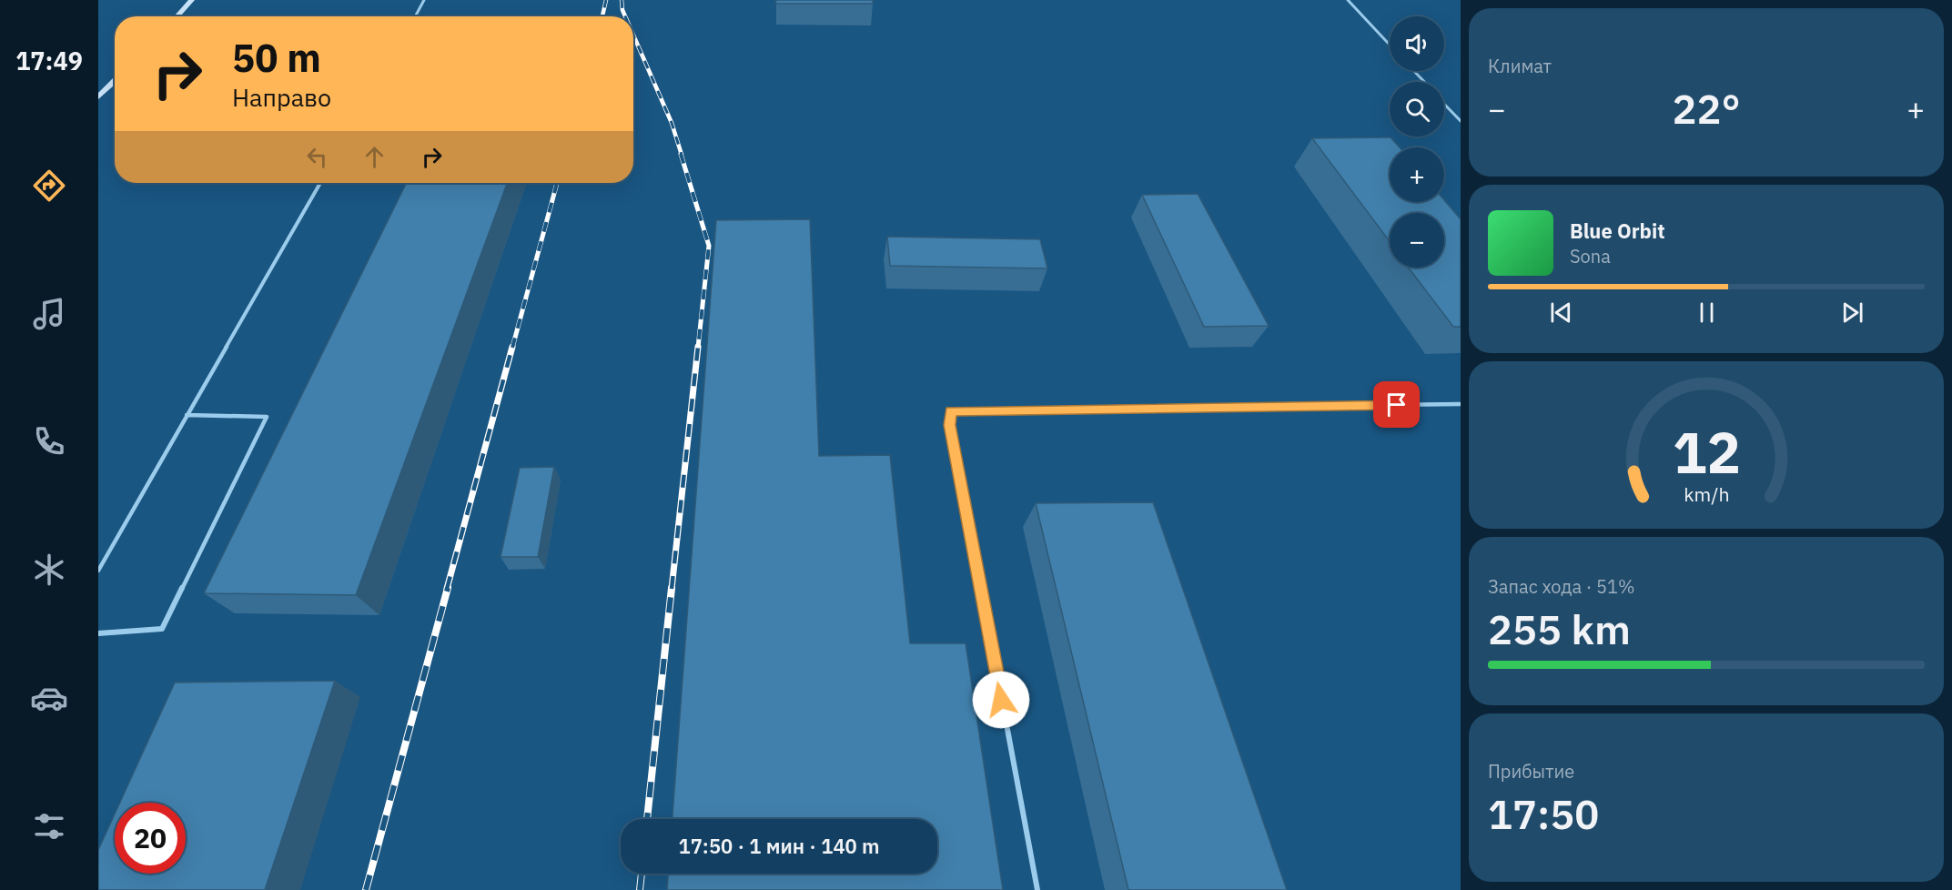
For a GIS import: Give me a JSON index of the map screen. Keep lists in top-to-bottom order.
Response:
{
  "page": {
    "tabs": "17:49",
    "tile": [
      "Климат",
      ["Запас хода · 51%", "255 km"],
      ["Прибытие", "17:50"]
    ],
    "map_buttons": ["+", "−"],
    "turn": ["50 m", "Направо"],
    "heat": ["−", "22°", "+"],
    "song": ["Blue Orbit", "Sona"],
    "limit": "20",
    "trip": "17:50 · 1 мин · 140 m",
    "gauge": ["12", "km/h"]
  }
}
